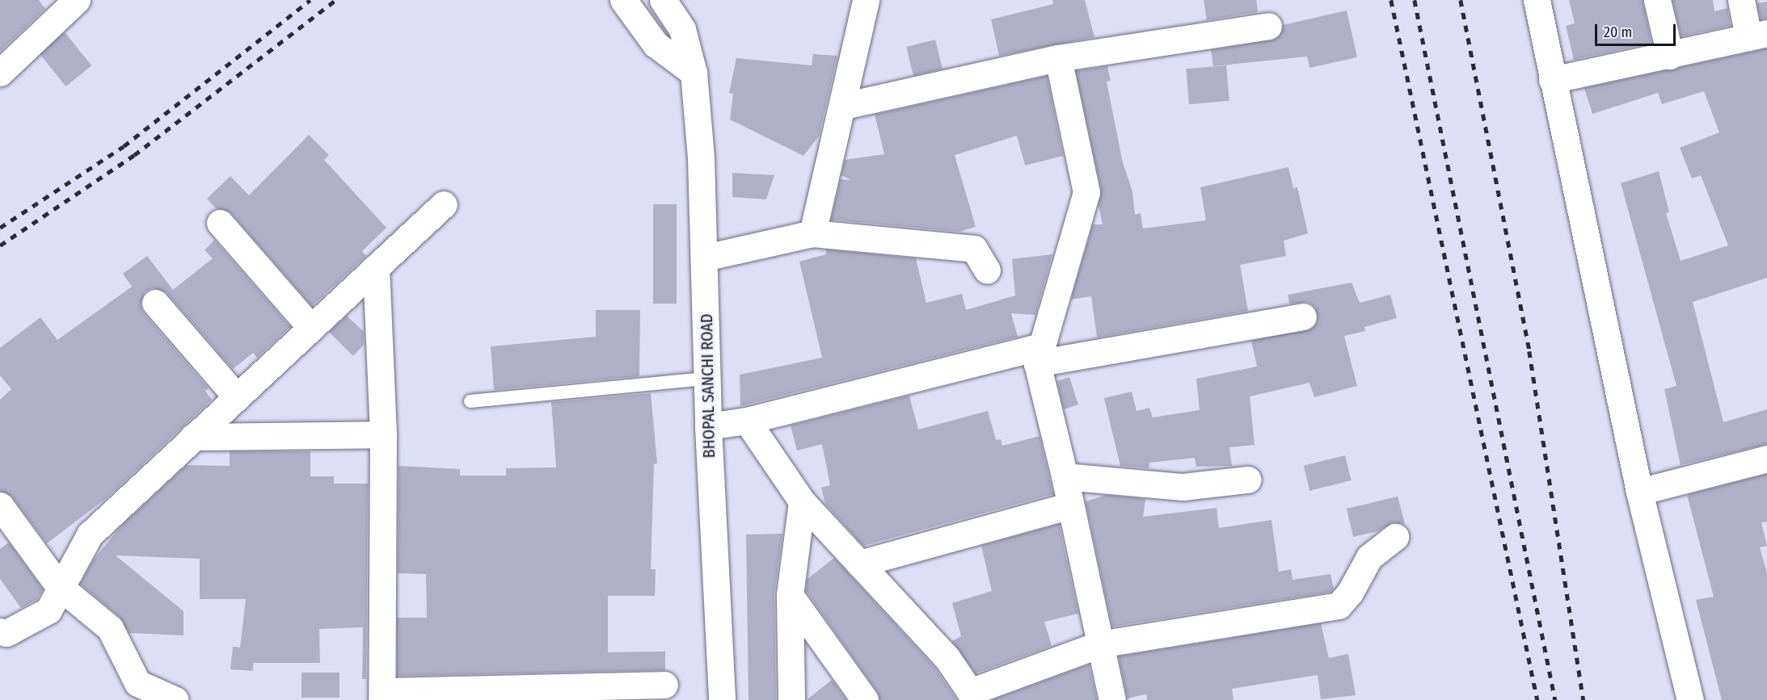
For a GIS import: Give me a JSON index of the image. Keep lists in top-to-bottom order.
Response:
{
  "streets": {
    "street": ["BHOPAL SANCHI ROAD"]
  },
  "scale_bar": "20 m"
}
